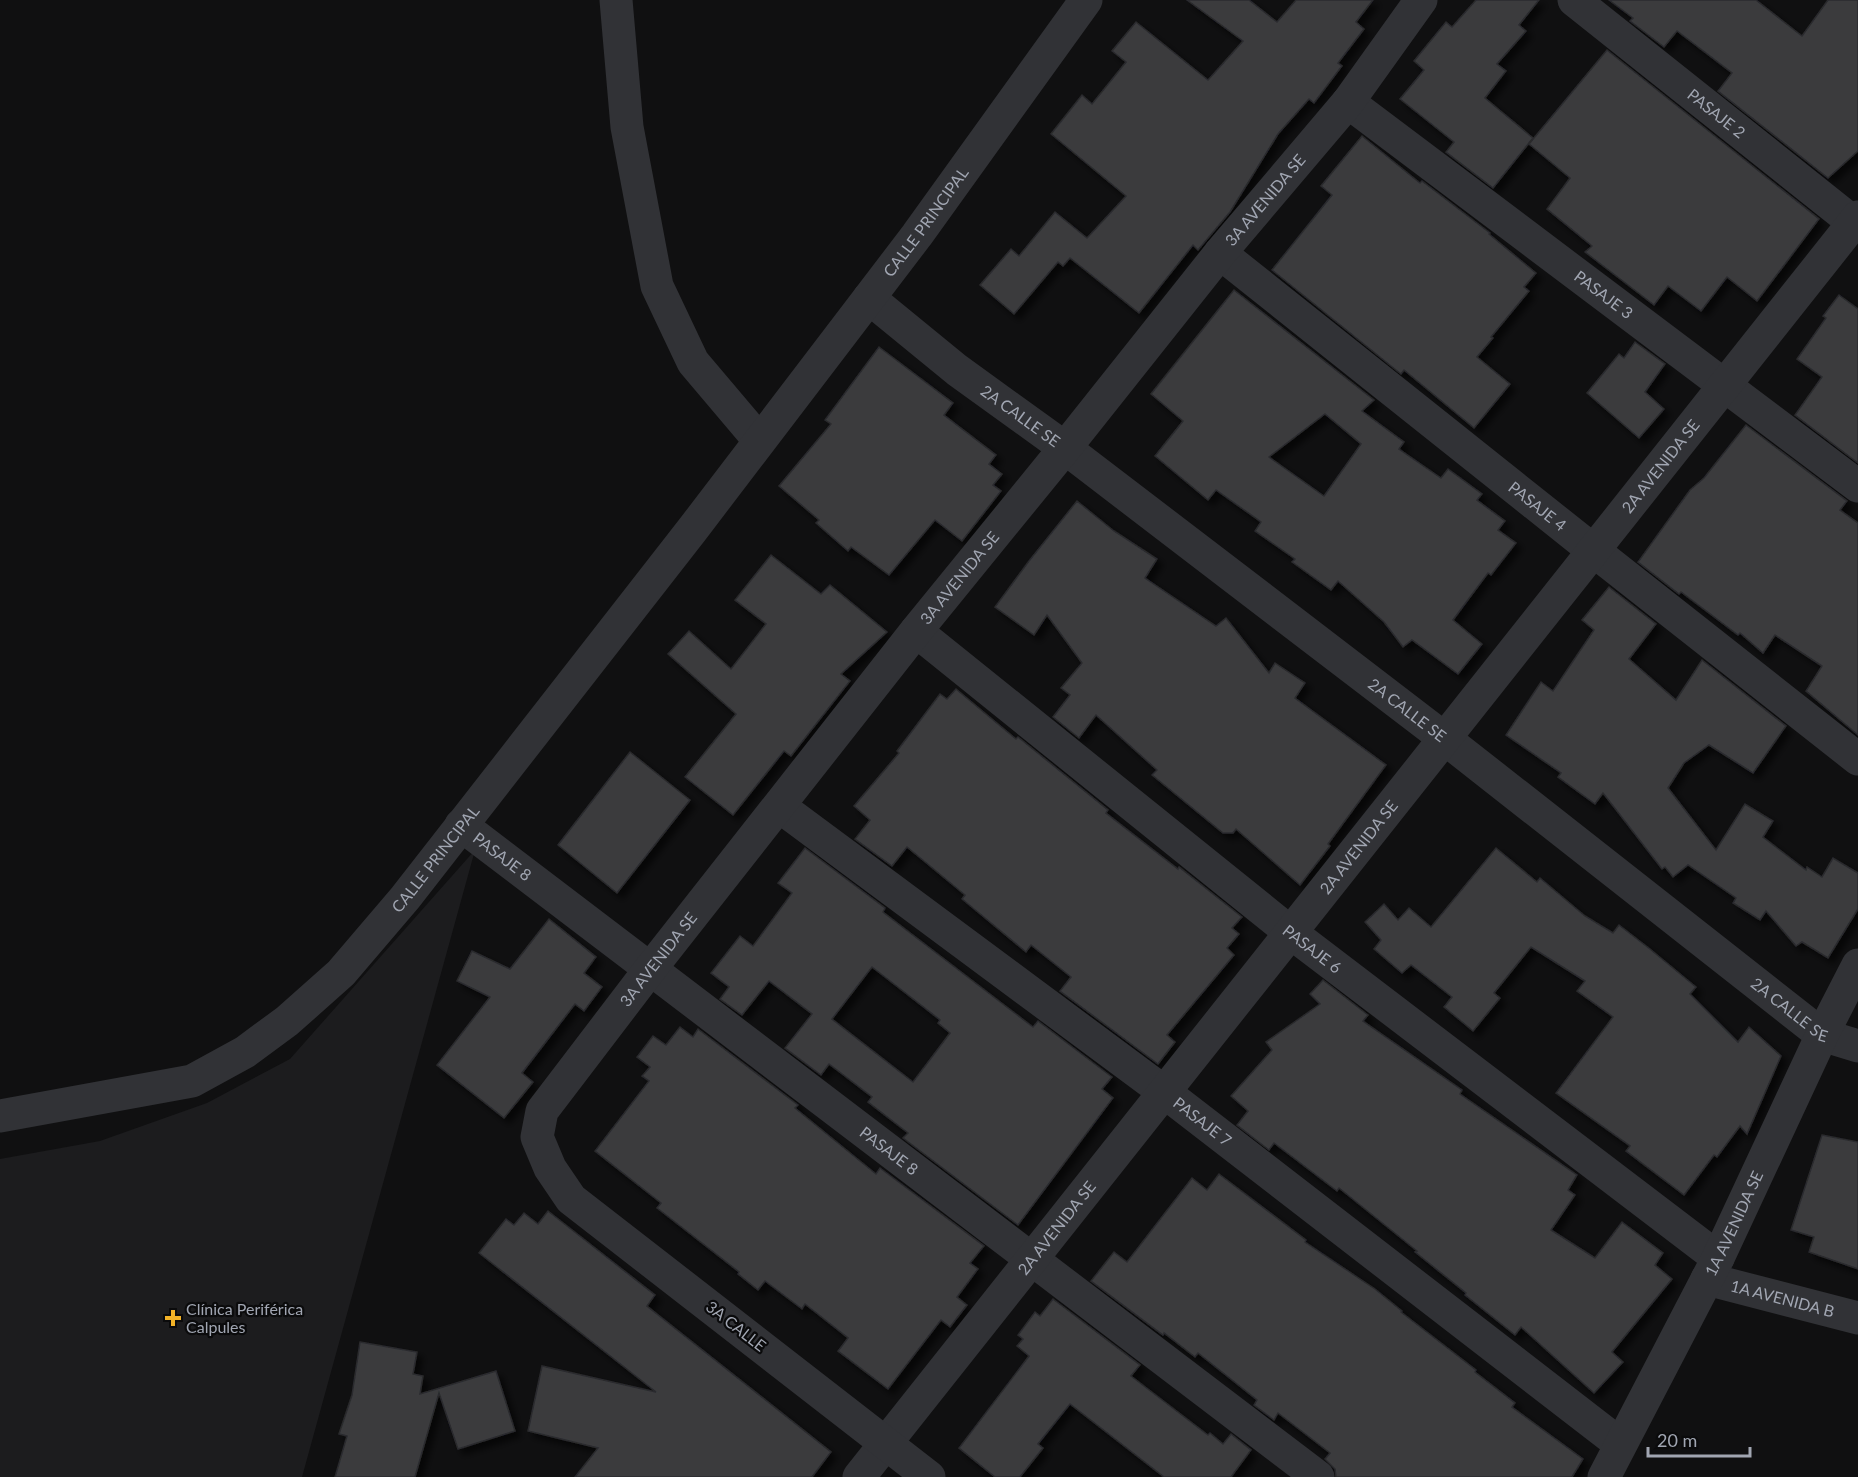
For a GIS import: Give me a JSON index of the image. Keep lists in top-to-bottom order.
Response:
{
  "streets": {
    "street": [
      "PASAJE 2",
      "3A AVENIDA SE",
      "CALLE PRINCIPAL",
      "PASAJE 3",
      "2A CALLE SE",
      "2A AVENIDA SE",
      "PASAJE 4",
      "PASAJE 8",
      "PASAJE 6",
      "PASAJE 7",
      "1A AVENIDA SE",
      "1A AVENIDA B",
      "3A CALLE"
    ]
  },
  "crossings": [
    ["PASAJE 2", "2A AVENIDA SE"],
    ["3A AVENIDA SE", "PASAJE 3"],
    ["3A AVENIDA SE", "2A CALLE SE"],
    ["3A AVENIDA SE", "PASAJE 4"],
    ["3A AVENIDA SE", "PASAJE 8"],
    ["3A AVENIDA SE", "PASAJE 6"],
    ["3A AVENIDA SE", "PASAJE 7"],
    ["3A AVENIDA SE", "3A CALLE"],
    ["CALLE PRINCIPAL", "2A CALLE SE"],
    ["CALLE PRINCIPAL", "PASAJE 8"],
    ["PASAJE 3", "2A AVENIDA SE"],
    ["2A CALLE SE", "2A AVENIDA SE"],
    ["2A CALLE SE", "1A AVENIDA SE"],
    ["2A AVENIDA SE", "PASAJE 4"],
    ["2A AVENIDA SE", "PASAJE 8"],
    ["2A AVENIDA SE", "PASAJE 6"],
    ["2A AVENIDA SE", "PASAJE 7"],
    ["2A AVENIDA SE", "3A CALLE"],
    ["PASAJE 6", "1A AVENIDA SE"],
    ["PASAJE 6", "1A AVENIDA B"],
    ["PASAJE 7", "1A AVENIDA SE"],
    ["1A AVENIDA SE", "1A AVENIDA B"]
  ],
  "places": {
    "health": ["Clínica Periférica Calpules"]
  },
  "scale_bar": "20 m"
}
